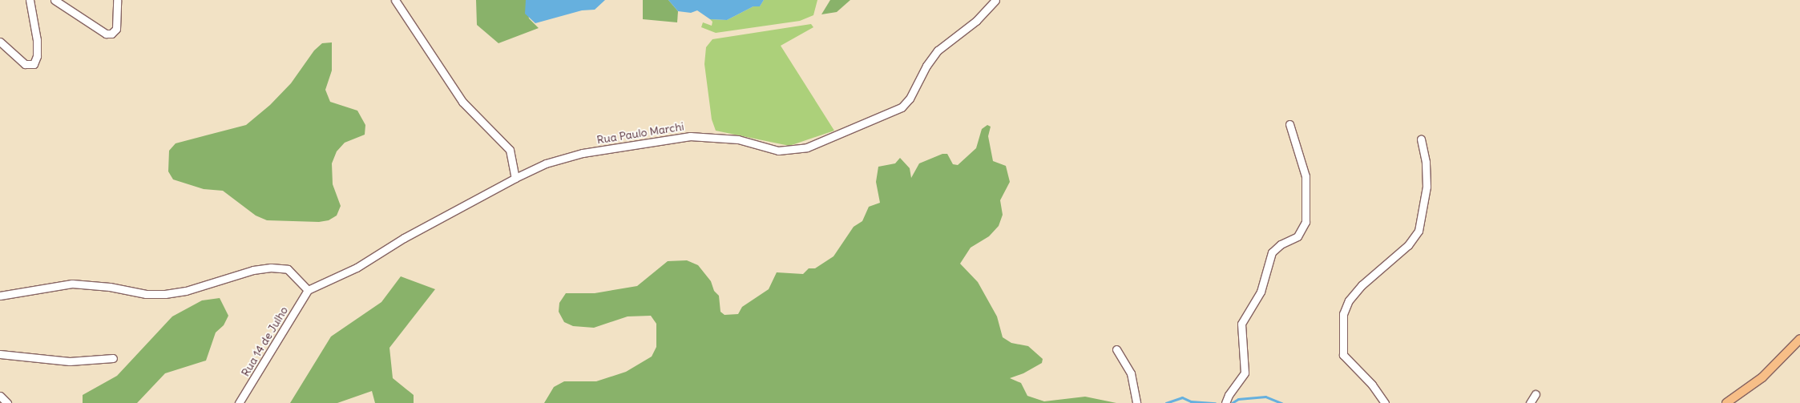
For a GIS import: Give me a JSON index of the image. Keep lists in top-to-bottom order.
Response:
{
  "streets": {
    "street": ["Rua Paulo Marchi", "Rua 14 de Julho"]
  },
  "crossings": [
    ["Rua Paulo Marchi", "Rua 14 de Julho"]
  ]
}
